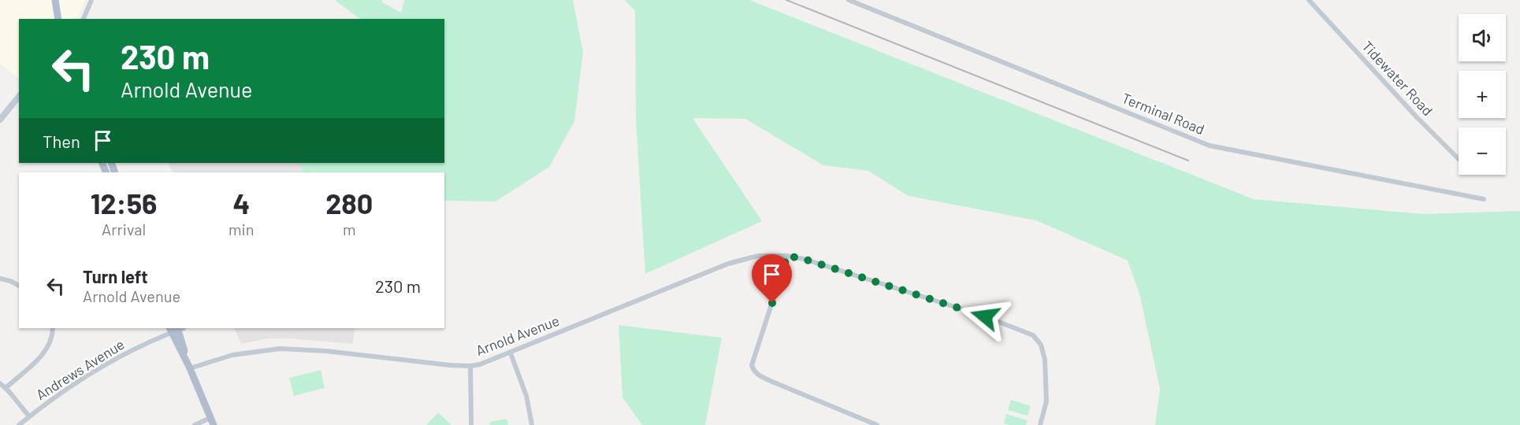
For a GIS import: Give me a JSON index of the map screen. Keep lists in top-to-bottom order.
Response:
{
  "streets": {
    "street": [
      "Tidewater Road",
      "Terminal Road",
      "Arnold Avenue",
      "Andrews Avenue"
    ]
  },
  "page": {
    "map_buttons": ["+", "−"],
    "turn": ["230 m", "Arnold Avenue"],
    "then": "Then",
    "eta": [
      "12:56",
      "Arrival",
      "4",
      "min",
      "280",
      "m"
    ],
    "list": [
      {
        "name": "Turn left",
        "note": "Arnold Avenue",
        "value": "230 m"
      }
    ]
  }
}
